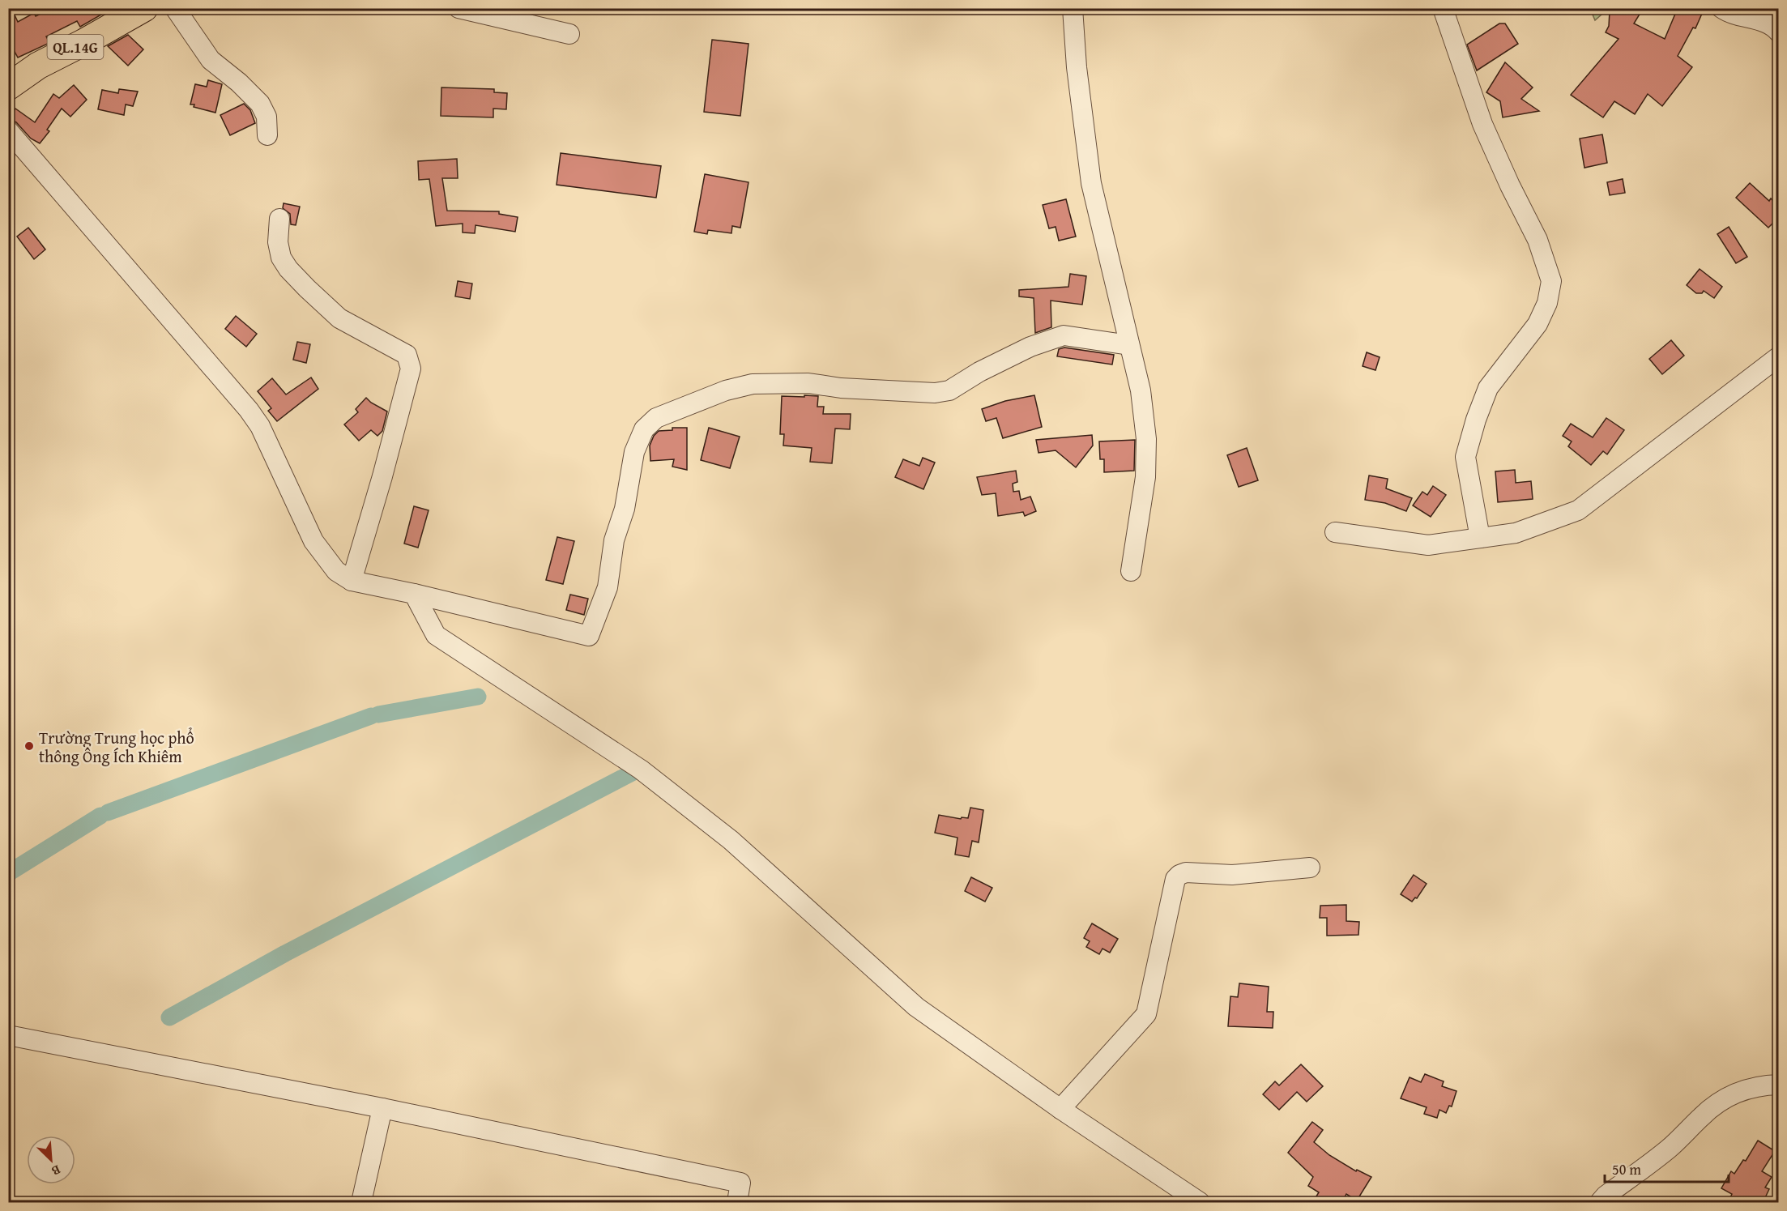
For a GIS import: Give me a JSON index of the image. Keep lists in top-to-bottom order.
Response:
{
  "streets": {
    "main road": ["QL.14G"]
  },
  "places": ["Trường Trung học phổ thông Ông Ích Khiêm"],
  "scale_bar": "50 m",
  "north": "bottom right"
}
